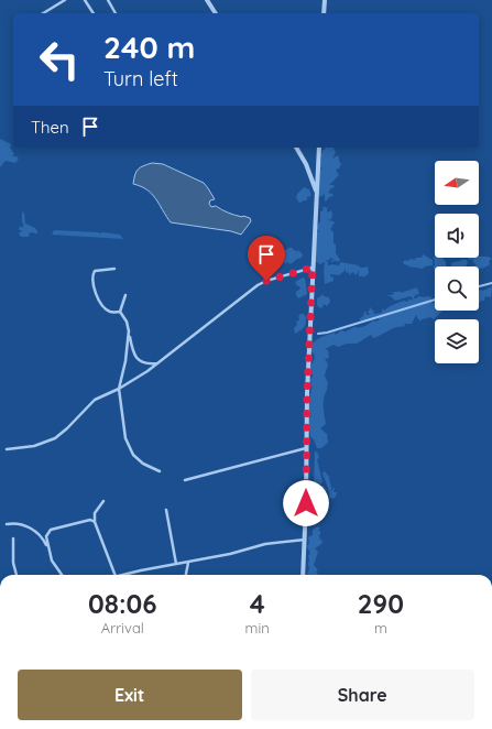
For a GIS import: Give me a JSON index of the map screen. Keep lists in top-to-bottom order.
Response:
{
  "north": "left",
  "page": {
    "turn": ["240 m", "Turn left"],
    "then": "Then",
    "eta": [
      "08:06",
      "Arrival",
      "4",
      "min",
      "290",
      "m"
    ],
    "buttons": ["Exit", "Share"]
  }
}
